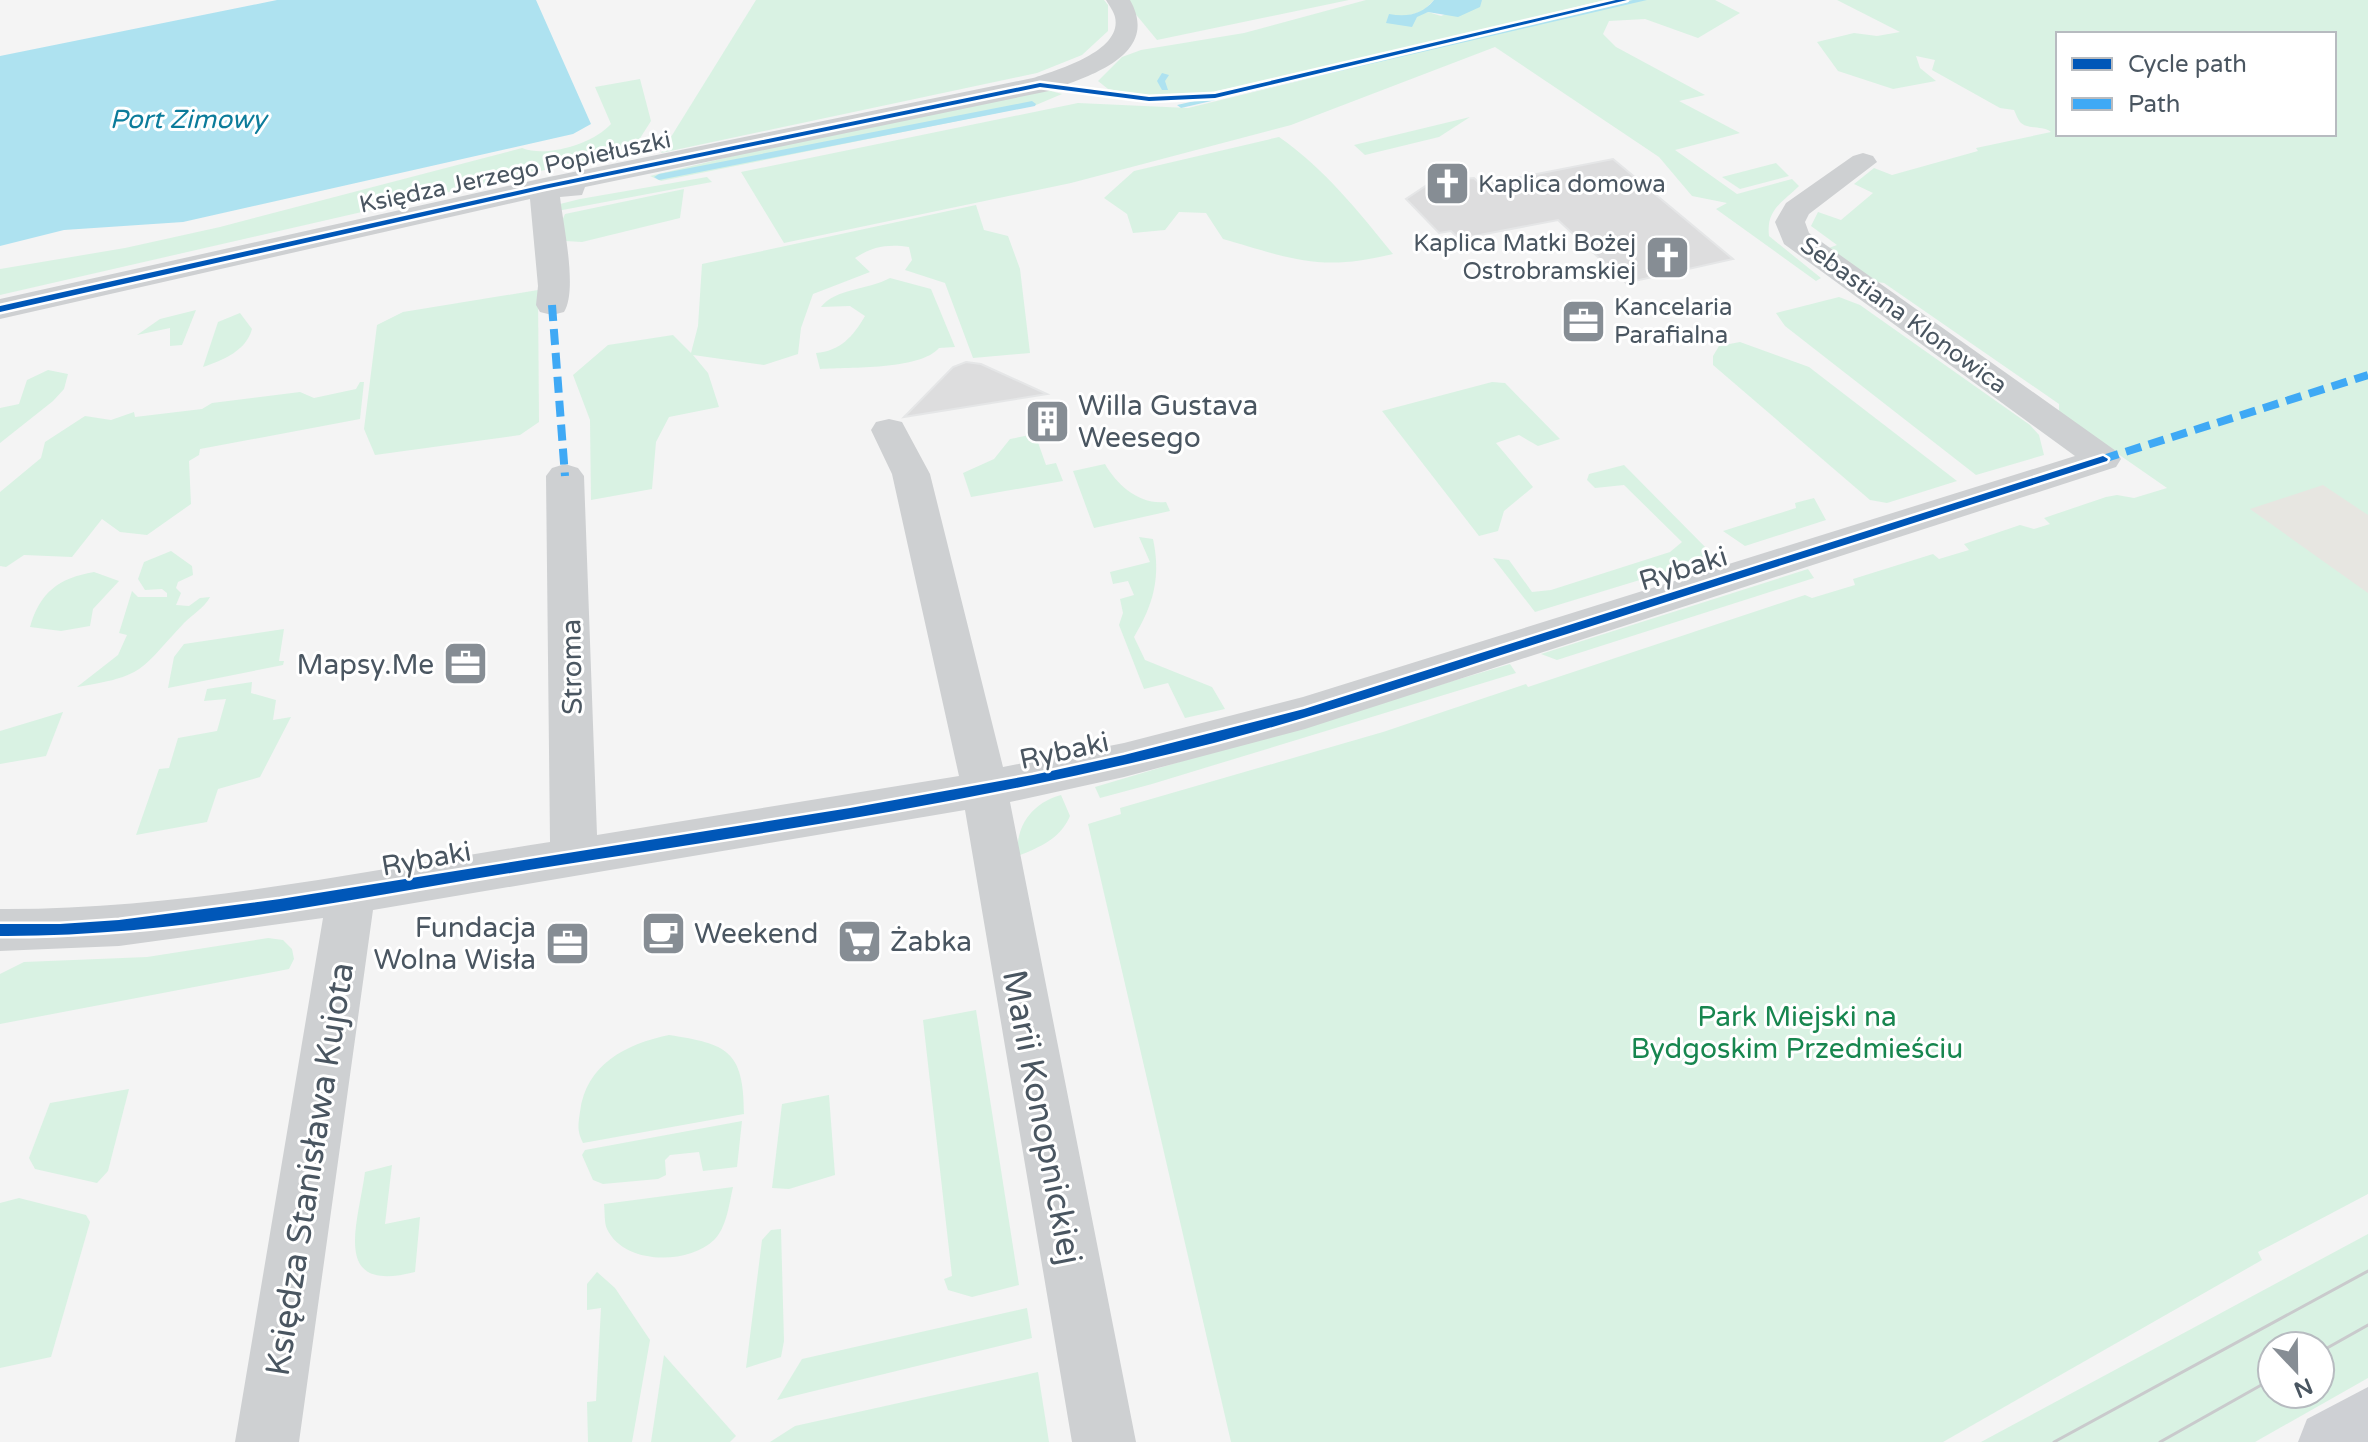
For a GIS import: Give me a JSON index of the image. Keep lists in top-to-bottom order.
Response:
{
  "streets": {
    "street": [
      "Księdza Jerzego Popiełuszki",
      "Sebastiana Klonowica",
      "Rybaki",
      "Stroma",
      "Marii Konopnickiej",
      "Księdza Stanisława Kujota"
    ]
  },
  "crossings": [
    ["Sebastiana Klonowica", "Rybaki"],
    ["Rybaki", "Stroma"],
    ["Rybaki", "Marii Konopnickiej"],
    ["Rybaki", "Księdza Stanisława Kujota"]
  ],
  "water": ["Port Zimowy"],
  "parks": ["Park Miejski na Bydgoskim Przedmieściu"],
  "places": {
    "church": ["Kaplica domowa", "Kaplica Matki Bożej Ostrobramskiej"],
    "office": ["Kancelaria Parafialna", "Mapsy.Me", "Fundacja Wolna Wisła"],
    "building": ["Willa Gustava Weesego"],
    "cafe": ["Weekend"],
    "supermarket": ["Żabka"]
  },
  "legend": ["Cycle path", "Path"],
  "north": "bottom"
}
